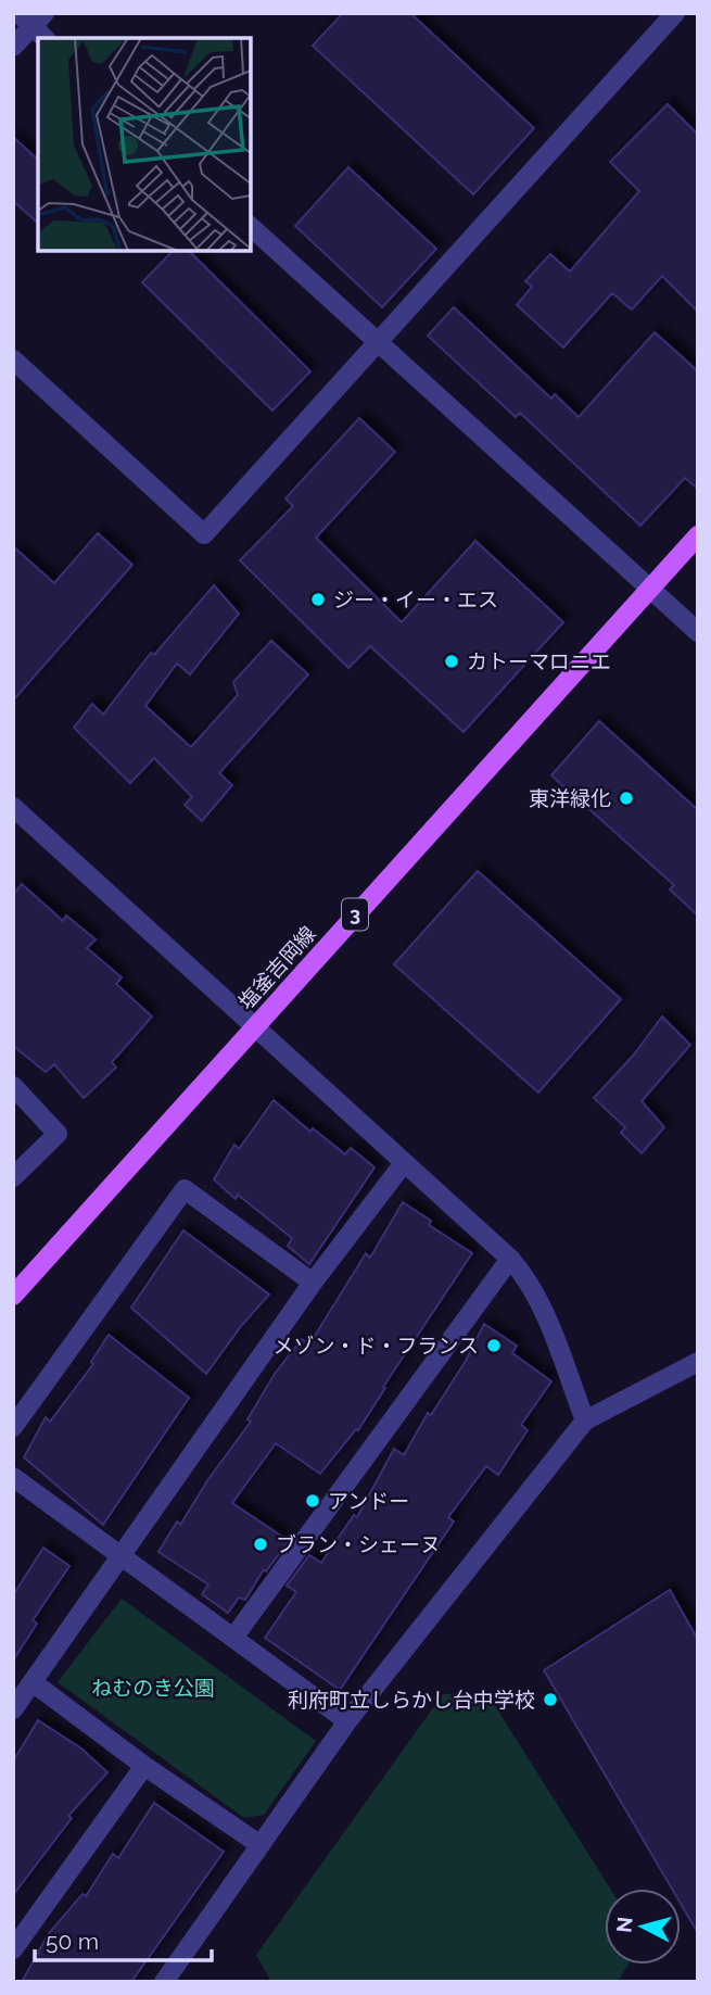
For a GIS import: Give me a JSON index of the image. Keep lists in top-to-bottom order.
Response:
{
  "streets": {
    "main road": ["3", "塩釜吉岡線"]
  },
  "parks": ["ねむのき公園"],
  "places": [
    "ジー・イー・エス",
    "カトーマロニエ",
    "東洋緑化",
    "メゾン・ド・フランス",
    "アンドー",
    "ブラン・シェーヌ",
    "利府町立しらかし台中学校"
  ],
  "scale_bar": "50 m",
  "north": "left"
}
